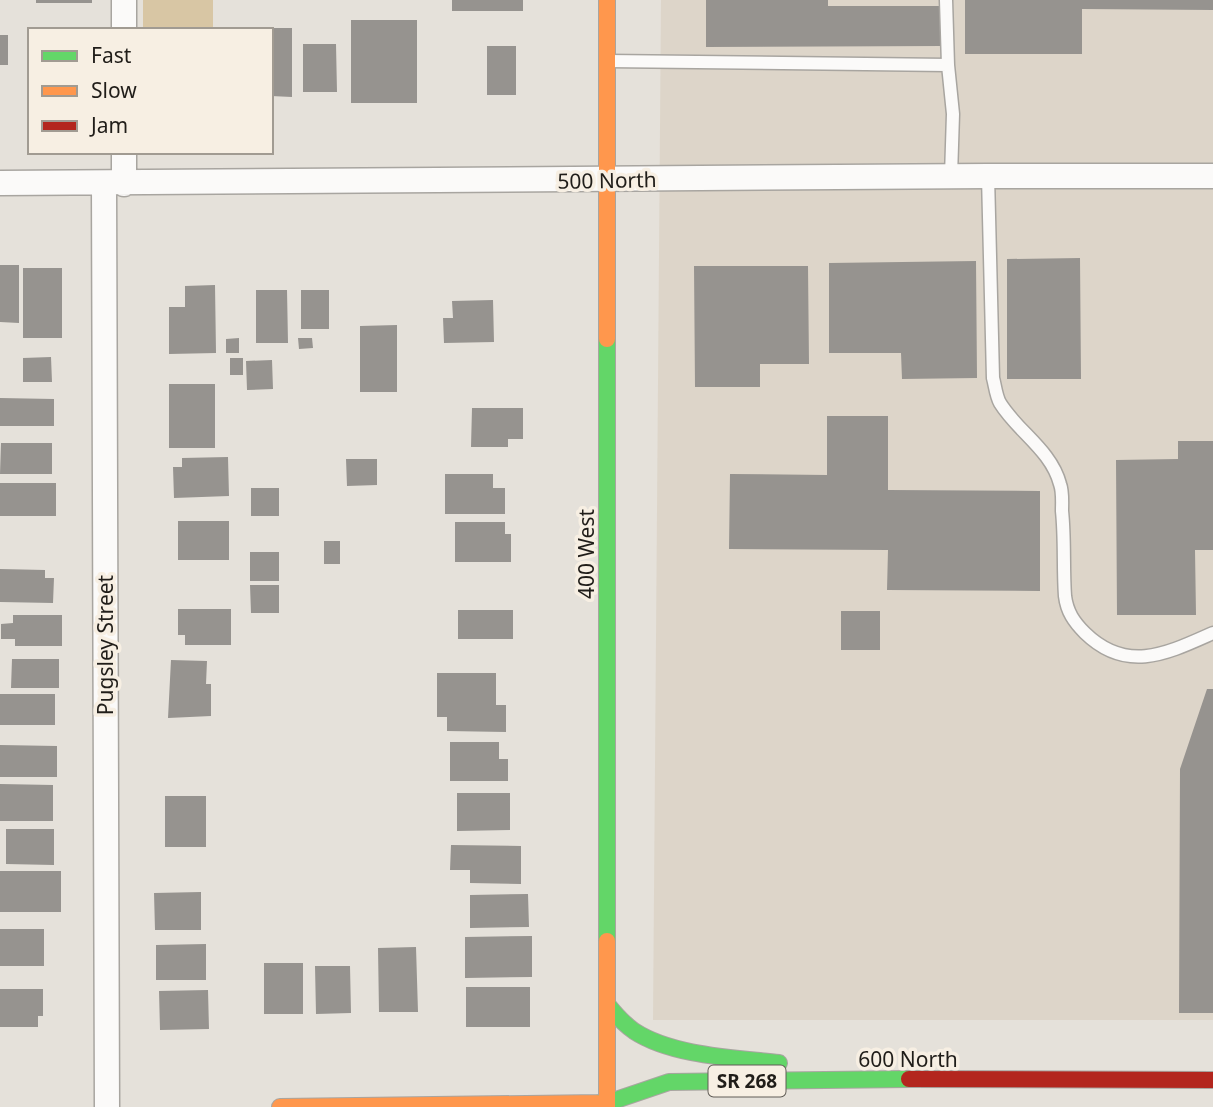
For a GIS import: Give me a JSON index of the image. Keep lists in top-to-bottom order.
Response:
{
  "streets": {
    "main road": ["400 West", "600 North", "SR 268"],
    "street": ["500 North", "Pugsley Street"]
  },
  "crossings": [
    ["500 North", "400 West"],
    ["500 North", "Pugsley Street"],
    ["400 West", "600 North"]
  ],
  "legend": ["Fast", "Slow", "Jam"]
}
